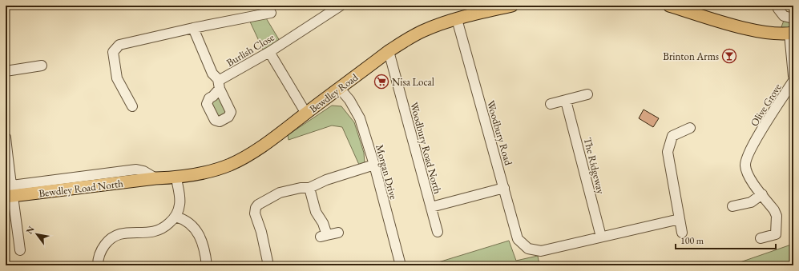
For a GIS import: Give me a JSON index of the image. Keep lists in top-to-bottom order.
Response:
{
  "streets": {
    "main road": ["Bewdley Road", "Bewdley Road North"],
    "street": [
      "Burlish Close",
      "Olive Grove",
      "Woodbury Road",
      "Woodbury Road North",
      "The Ridgeway",
      "Morgan Drive"
    ]
  },
  "crossings": [
    ["Bewdley Road", "Woodbury Road"],
    ["Bewdley Road", "Woodbury Road North"],
    ["Bewdley Road", "Morgan Drive"],
    ["Bewdley Road", "Bewdley Road North"],
    ["Woodbury Road", "The Ridgeway"]
  ],
  "places": {
    "bar": ["Brinton Arms"],
    "supermarket": ["Nisa Local"]
  },
  "scale_bar": "100 m",
  "north": "top left"
}
